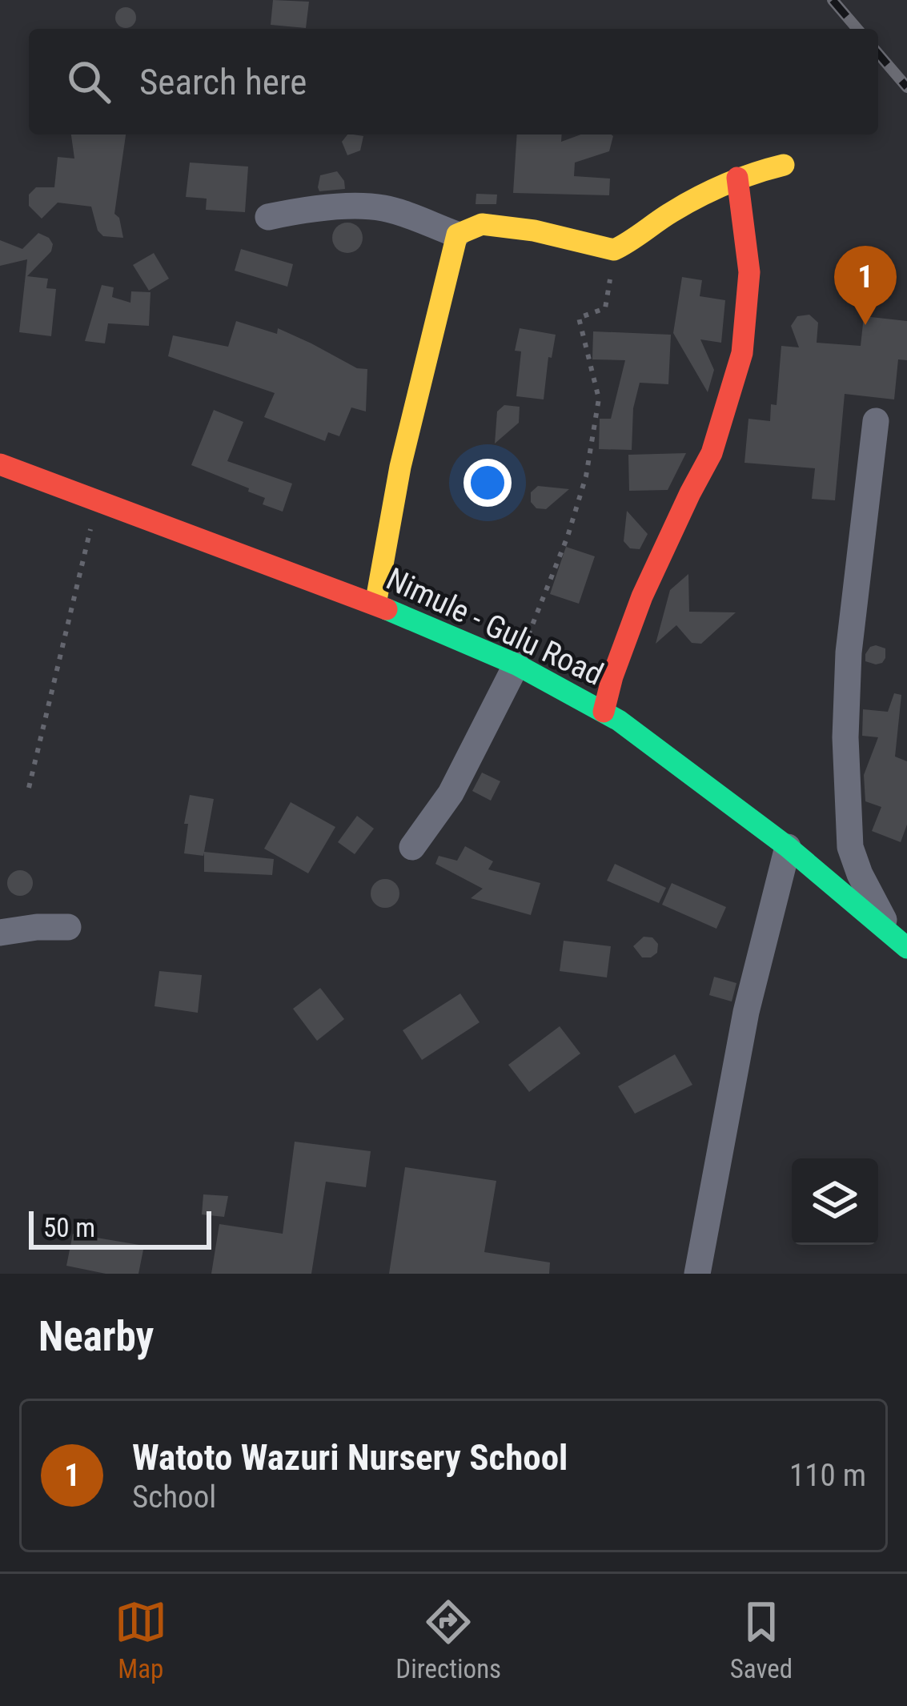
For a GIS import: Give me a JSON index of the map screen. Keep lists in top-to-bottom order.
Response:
{
  "streets": {
    "street": ["Nimule - Gulu Road"]
  },
  "scale_bar": "50 m",
  "page": {
    "search": "Search here",
    "pins": "1",
    "scale": "50 m",
    "heading": "Nearby",
    "list": [
      {
        "mark": "1",
        "name": "Watoto Wazuri Nursery School",
        "note": "School",
        "value": "110 m"
      }
    ],
    "nav": ["Map", "Directions", "Saved"]
  }
}
